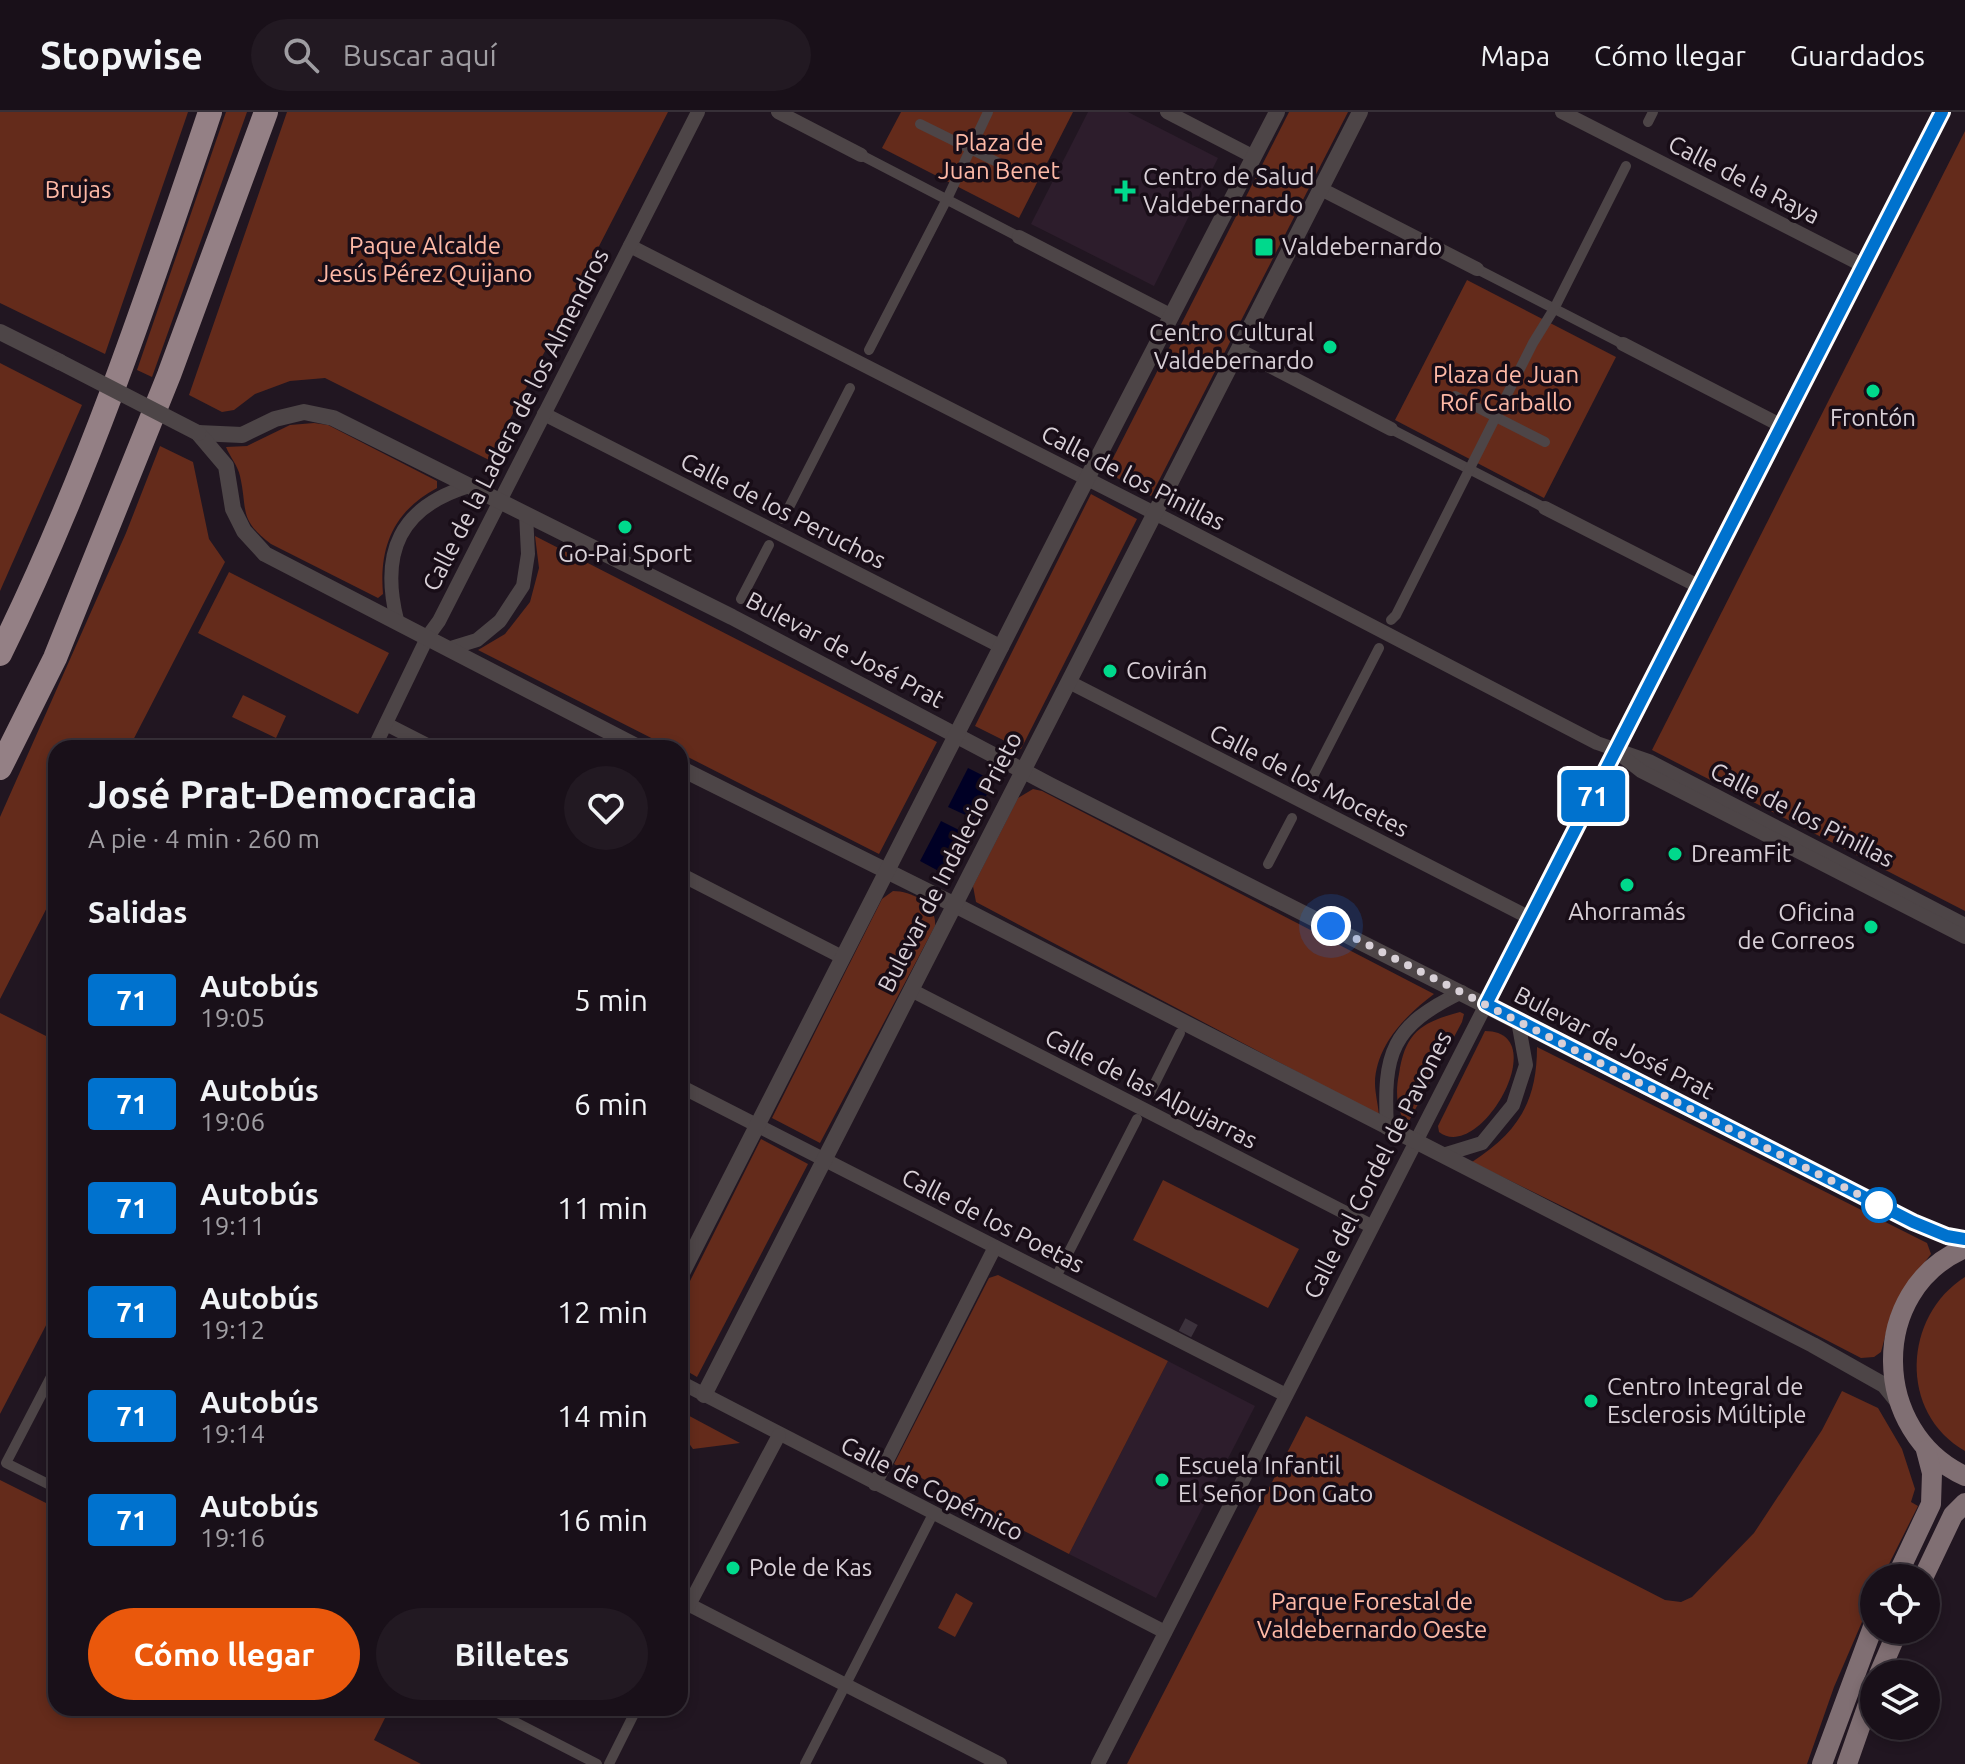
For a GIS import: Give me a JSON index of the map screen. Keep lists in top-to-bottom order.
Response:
{
  "streets": {
    "street": [
      "Calle de la Raya",
      "Calle de la Ladera de los Almendros",
      "Calle de los Pinillas",
      "Calle de los Peruchos",
      "Bulevar de José Prat",
      "Calle de los Mocetes",
      "Bulevar de Indalecio Prieto",
      "Calle de las Alpujarras",
      "Calle del Cordel de Pavones",
      "Calle de los Poetas",
      "Calle de Copérnico"
    ]
  },
  "crossings": [
    ["Calle de la Raya", "Calle del Cordel de Pavones"],
    ["Calle de la Ladera de los Almendros", "Calle de los Pinillas"],
    ["Calle de la Ladera de los Almendros", "Calle de los Peruchos"],
    ["Calle de la Ladera de los Almendros", "Bulevar de José Prat"],
    ["Calle de los Pinillas", "Bulevar de Indalecio Prieto"],
    ["Calle de los Pinillas", "Calle del Cordel de Pavones"],
    ["Bulevar de José Prat", "Bulevar de Indalecio Prieto"],
    ["Bulevar de José Prat", "Calle del Cordel de Pavones"],
    ["Calle de los Mocetes", "Bulevar de Indalecio Prieto"],
    ["Calle de los Mocetes", "Calle del Cordel de Pavones"],
    ["Bulevar de Indalecio Prieto", "Calle de las Alpujarras"],
    ["Bulevar de Indalecio Prieto", "Calle de los Poetas"],
    ["Bulevar de Indalecio Prieto", "Calle de Copérnico"],
    ["Calle de las Alpujarras", "Calle del Cordel de Pavones"],
    ["Calle del Cordel de Pavones", "Calle de los Poetas"],
    ["Calle del Cordel de Pavones", "Calle de Copérnico"]
  ],
  "parks": [
    "Plaza de Juan Benet",
    "Brujas",
    "Paque Alcalde Jesús Pérez Quijano",
    "Plaza de Juan Rof Carballo",
    "Parque Forestal de Valdebernardo Oeste"
  ],
  "places": {
    "health": ["Centro de Salud Valdebernardo"],
    "transit": ["Valdebernardo"],
    "other": [
      "Centro Cultural Valdebernardo",
      "Frontón",
      "Go-Pai Sport",
      "Covirán",
      "DreamFit",
      "Ahorramás",
      "Oficina de Correos",
      "Centro Integral de Esclerosis Múltiple",
      "Escuela Infantil El Señor Don Gato",
      "Pole de Kas"
    ]
  },
  "lines": ["bus line 71"],
  "page": {
    "header": "Stopwise",
    "search": "Buscar aquí",
    "nav": ["Mapa", "Cómo llegar", "Guardados"],
    "on_map": "71",
    "heading": [
      ["José Prat-Democracia", "A pie · 4 min · 260 m"],
      "Salidas"
    ],
    "list": [
      {
        "mark": "71",
        "name": "Autobús",
        "note": "19:05",
        "value": "5 min"
      },
      {
        "mark": "71",
        "name": "Autobús",
        "note": "19:06",
        "value": "6 min"
      },
      {
        "mark": "71",
        "name": "Autobús",
        "note": "19:11",
        "value": "11 min"
      },
      {
        "mark": "71",
        "name": "Autobús",
        "note": "19:12",
        "value": "12 min"
      },
      {
        "mark": "71",
        "name": "Autobús",
        "note": "19:14",
        "value": "14 min"
      },
      {
        "mark": "71",
        "name": "Autobús",
        "note": "19:16",
        "value": "16 min"
      }
    ],
    "buttons": ["Cómo llegar", "Billetes"]
  }
}
